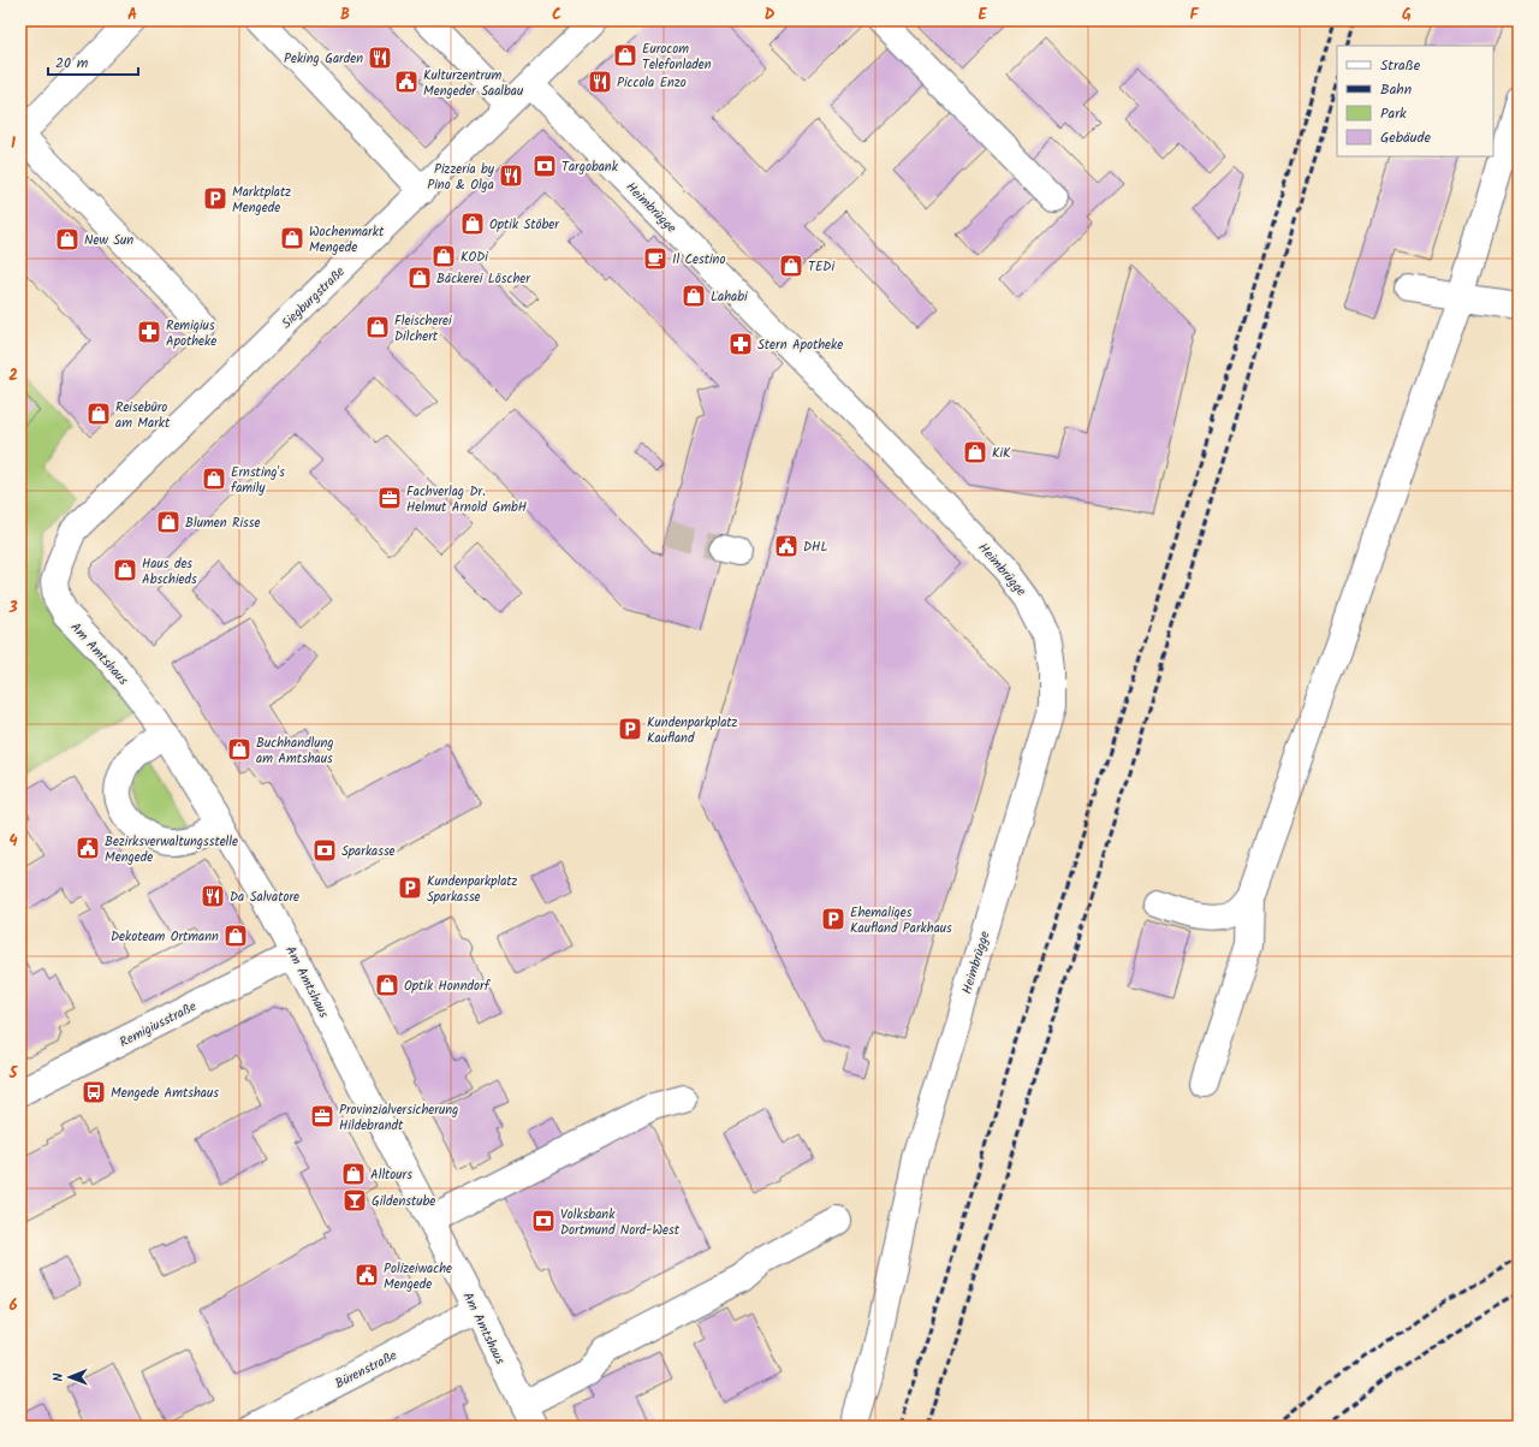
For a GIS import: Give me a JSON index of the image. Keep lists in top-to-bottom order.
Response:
{
  "streets": {
    "street": [
      "Heimbrügge",
      "Siegburgstraße",
      "Am Amtshaus",
      "Remigiusstraße",
      "Bürenstraße"
    ]
  },
  "crossings": [
    ["Heimbrügge", "Siegburgstraße"],
    ["Siegburgstraße", "Am Amtshaus"],
    ["Am Amtshaus", "Remigiusstraße"],
    ["Am Amtshaus", "Bürenstraße"]
  ],
  "places": {
    "shop": [
      "Eurocom Telefonladen",
      "Optik Stöber",
      "Wochenmarkt Mengede",
      "New Sun",
      "KODi",
      "TEDi",
      "Bäckerei Löscher",
      "Lahabi",
      "Fleischerei Dilchert",
      "Reisebüro am Markt",
      "KiK",
      "Ernsting's family",
      "Blumen Risse",
      "Haus des Abschieds",
      "Buchhandlung am Amtshaus",
      "Dekoteam Ortmann",
      "Optik Honndorf",
      "Alltours"
    ],
    "restaurant": [
      "Peking Garden",
      "Piccola Enzo",
      "Pizzeria by Pino & Olga",
      "Da Salvatore"
    ],
    "public building": [
      "Kulturzentrum Mengeder Saalbau",
      "DHL",
      "Bezirksverwaltungsstelle Mengede",
      "Polizeiwache Mengede"
    ],
    "bank": ["Targobank", "Sparkasse", "Volksbank Dortmund Nord-West"],
    "parking": [
      "Marktplatz Mengede",
      "Kundenparkplatz Kaufland",
      "Kundenparkplatz Sparkasse",
      "Ehemaliges Kaufland Parkhaus"
    ],
    "cafe": ["Il Cestino"],
    "pharmacy": ["Remigius Apotheke", "Stern Apotheke"],
    "office": ["Fachverlag Dr. Helmut Arnold GmbH", "Provinzialversicherung Hildebrandt"],
    "bus stop": ["Mengede Amtshaus"],
    "bar": ["Gildenstube"]
  },
  "legend": [
    "Straße",
    "Bahn",
    "Park",
    "Gebäude"
  ],
  "scale_bar": "20 m",
  "north": "left",
  "grid": {
    "columns": [
      "A",
      "B",
      "C",
      "D",
      "E",
      "F",
      "G"
    ],
    "rows": [
      "1",
      "2",
      "3",
      "4",
      "5",
      "6"
    ]
  }
}
